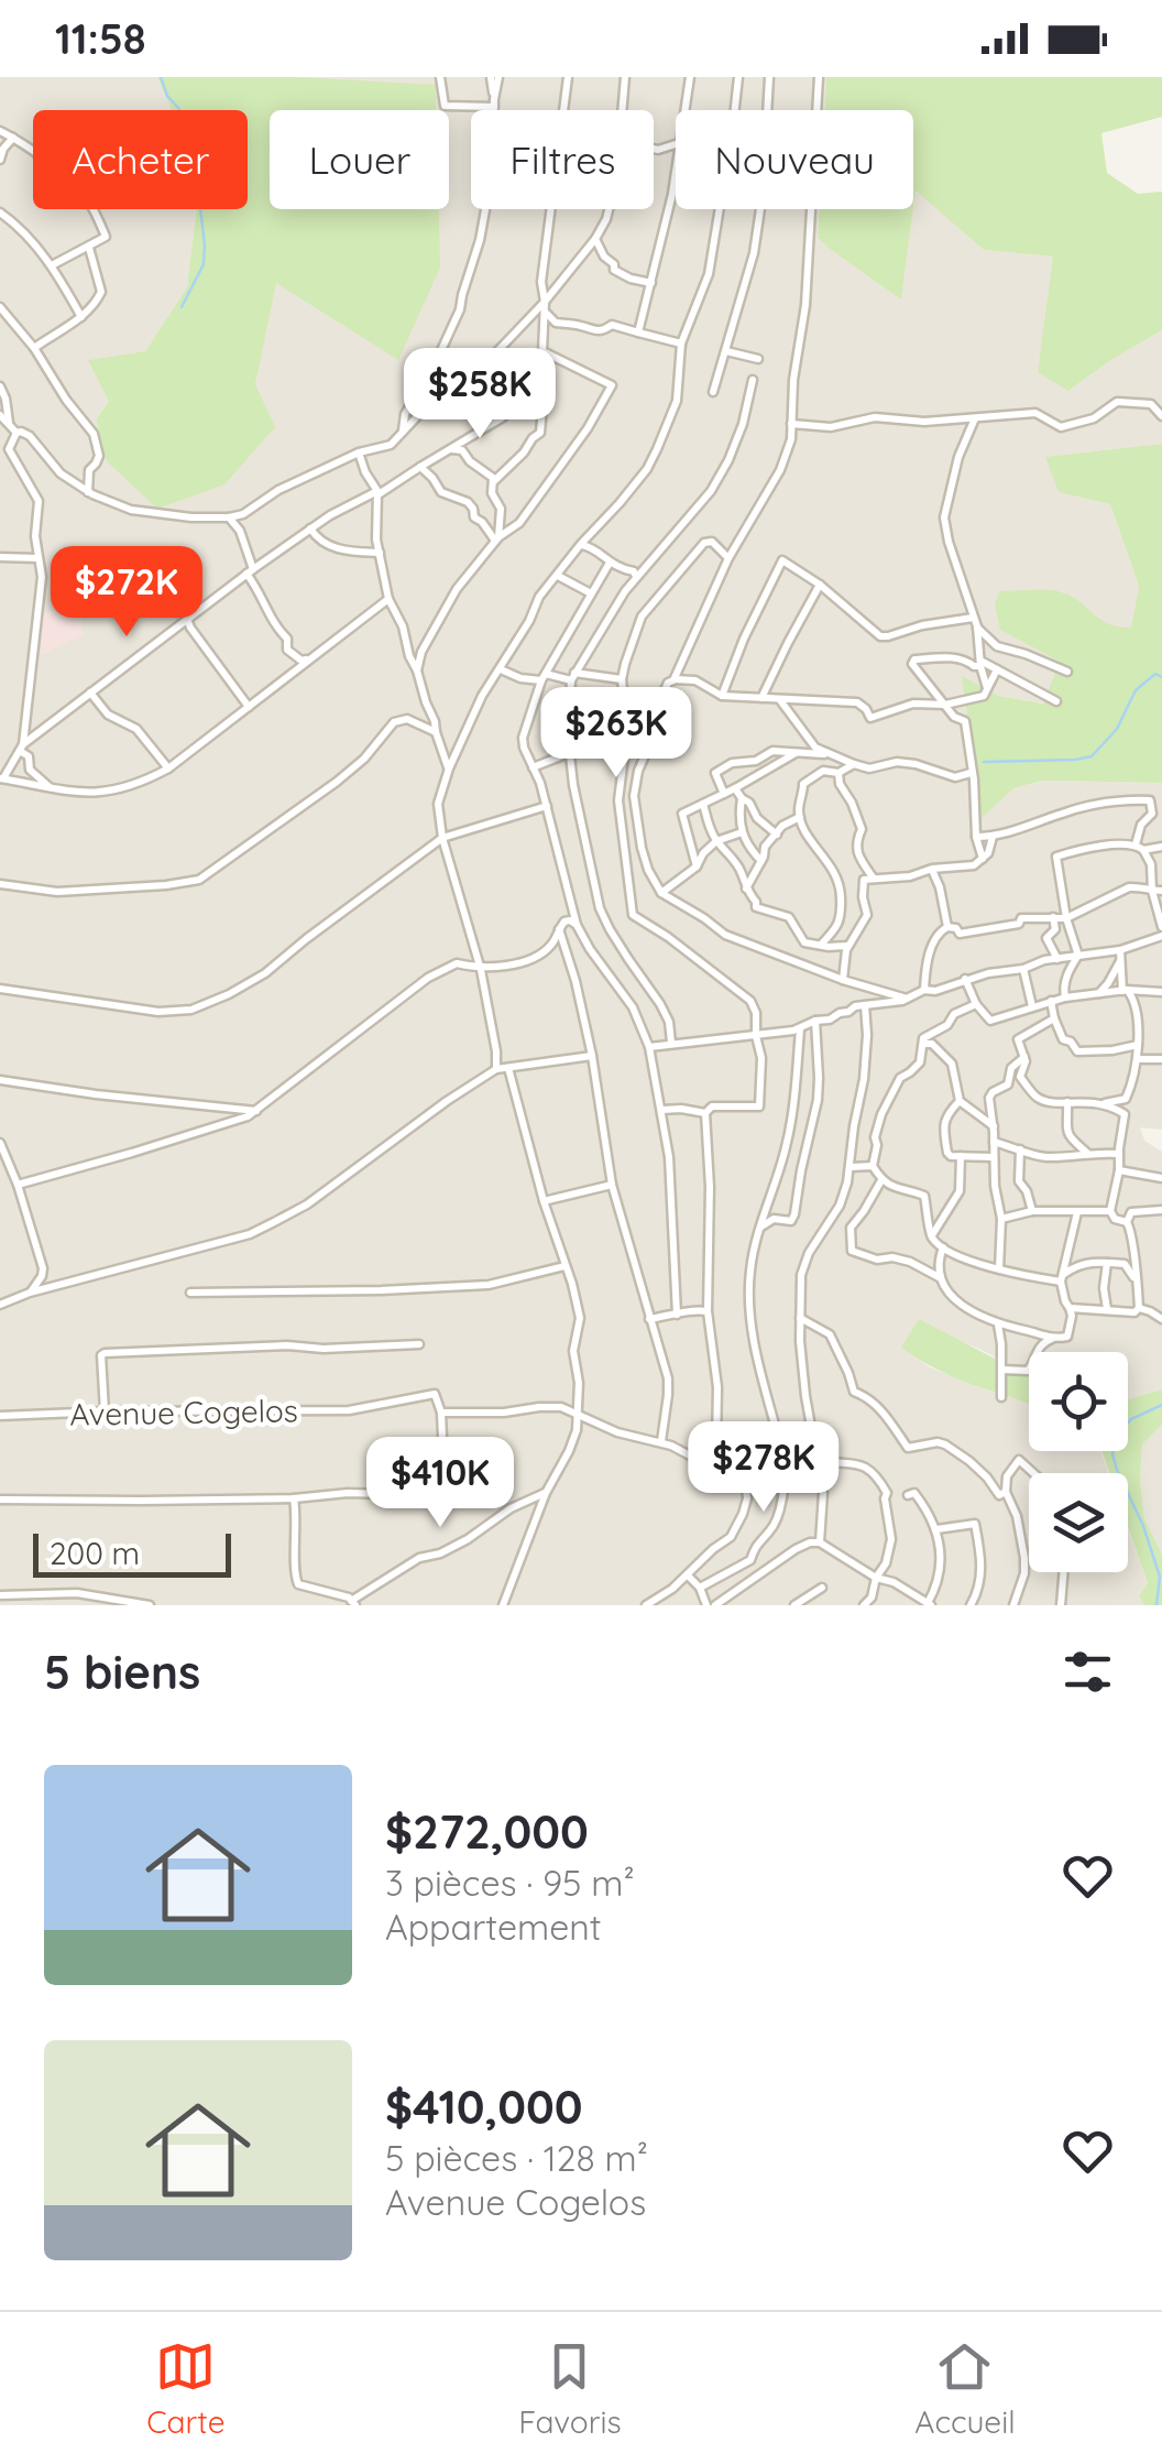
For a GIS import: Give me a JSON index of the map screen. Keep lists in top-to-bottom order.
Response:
{
  "streets": {
    "street": ["Avenue Cogelos"]
  },
  "scale_bar": "200 m",
  "page": {
    "status": "11:58",
    "chip": [
      "Acheter",
      "Louer",
      "Filtres",
      "Nouveau"
    ],
    "price": [
      "$258K",
      "$272K",
      "$263K",
      "$278K",
      "$410K"
    ],
    "scale": "200 m",
    "heading": "5 biens",
    "list": [
      {
        "name": "$272,000",
        "note": "3 pièces · 95 m² · Appartement"
      },
      {
        "name": "$410,000",
        "note": "5 pièces · 128 m² · Avenue Cogelos"
      }
    ],
    "tabs": ["Carte", "Favoris", "Accueil"]
  }
}
